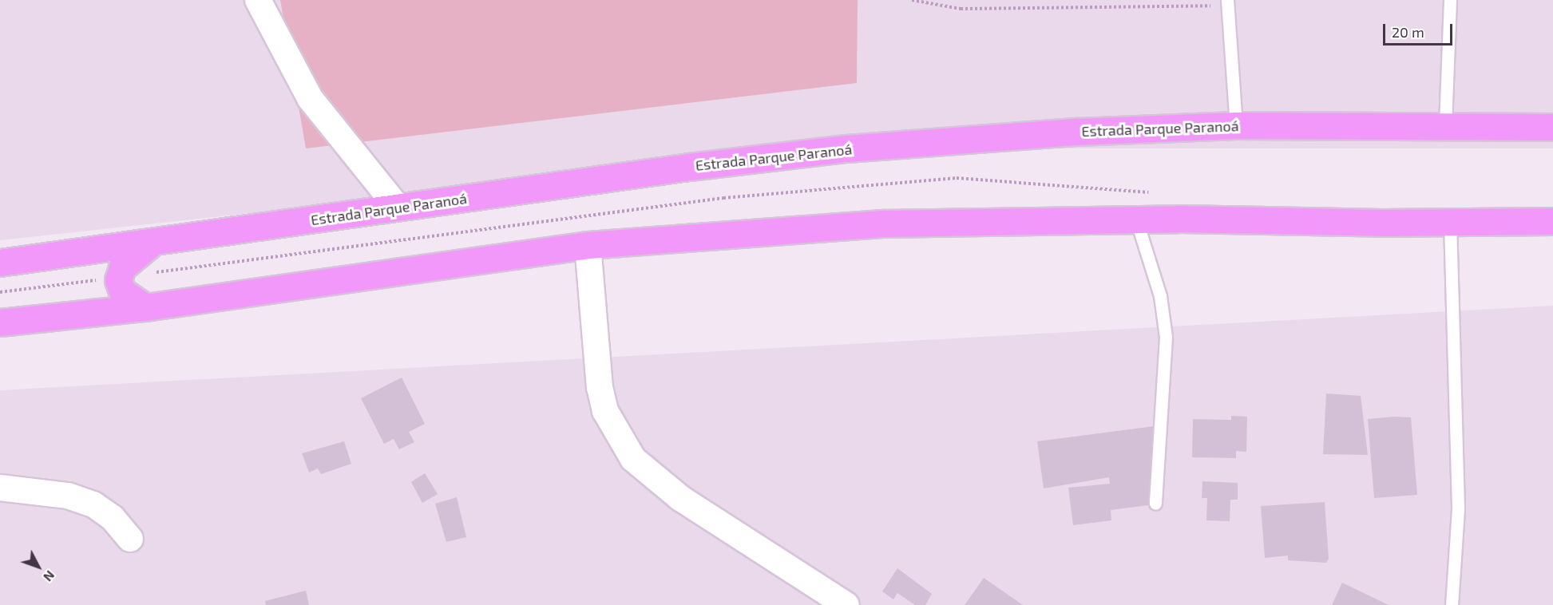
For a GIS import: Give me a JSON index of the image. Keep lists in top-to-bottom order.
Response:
{
  "streets": {
    "main road": ["Estrada Parque Paranoá"]
  },
  "scale_bar": "20 m",
  "north": "bottom right"
}
